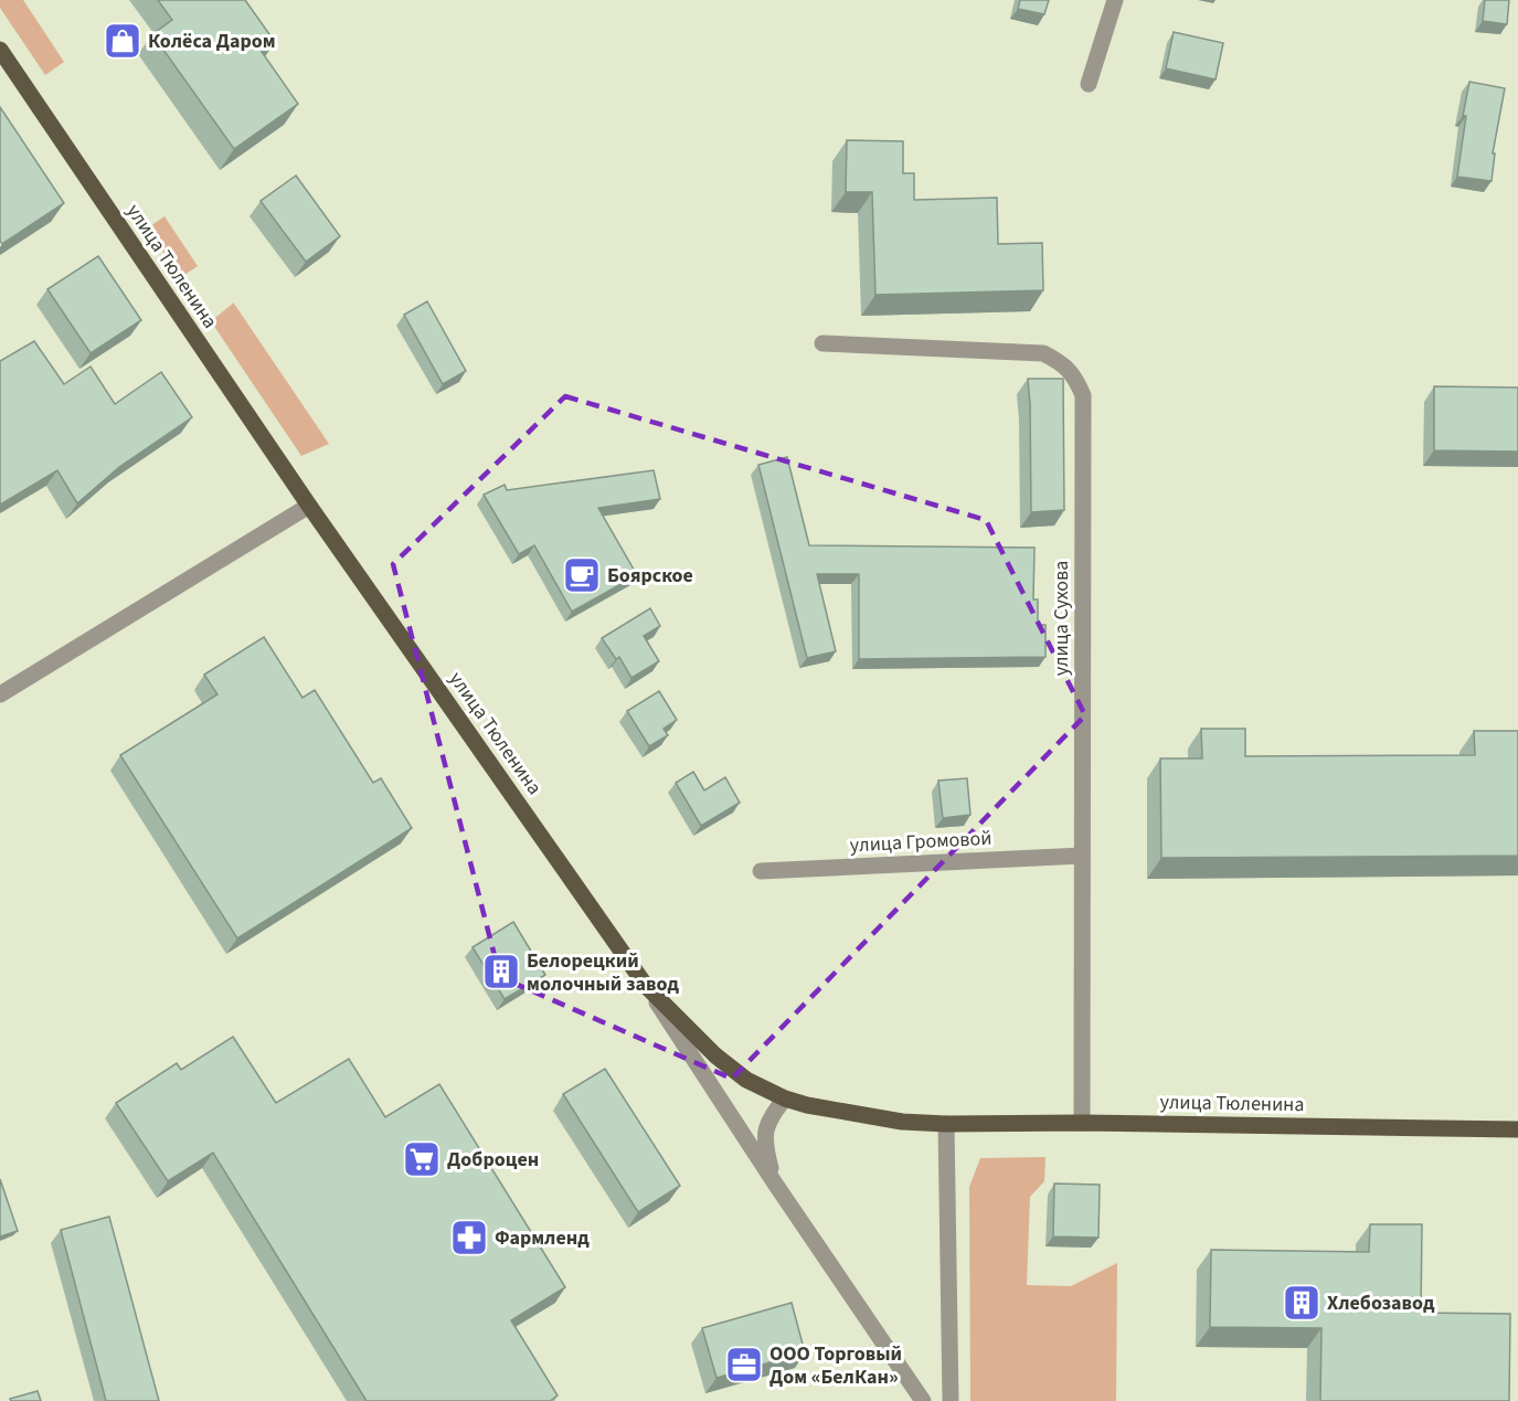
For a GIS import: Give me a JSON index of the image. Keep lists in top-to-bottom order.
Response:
{
  "streets": {
    "main road": ["улица Тюленина"],
    "street": ["улица Сухова", "улица Громовой"]
  },
  "crossings": [
    ["улица Тюленина", "улица Сухова"],
    ["улица Сухова", "улица Громовой"]
  ],
  "places": {
    "shop": ["Колёса Даром"],
    "cafe": ["Боярское"],
    "building": ["Белорецкий молочный завод", "Хлебозавод"],
    "supermarket": ["Доброцен"],
    "pharmacy": ["Фармленд"],
    "office": ["ООО Торговый Дом «БелКан»"]
  }
}
